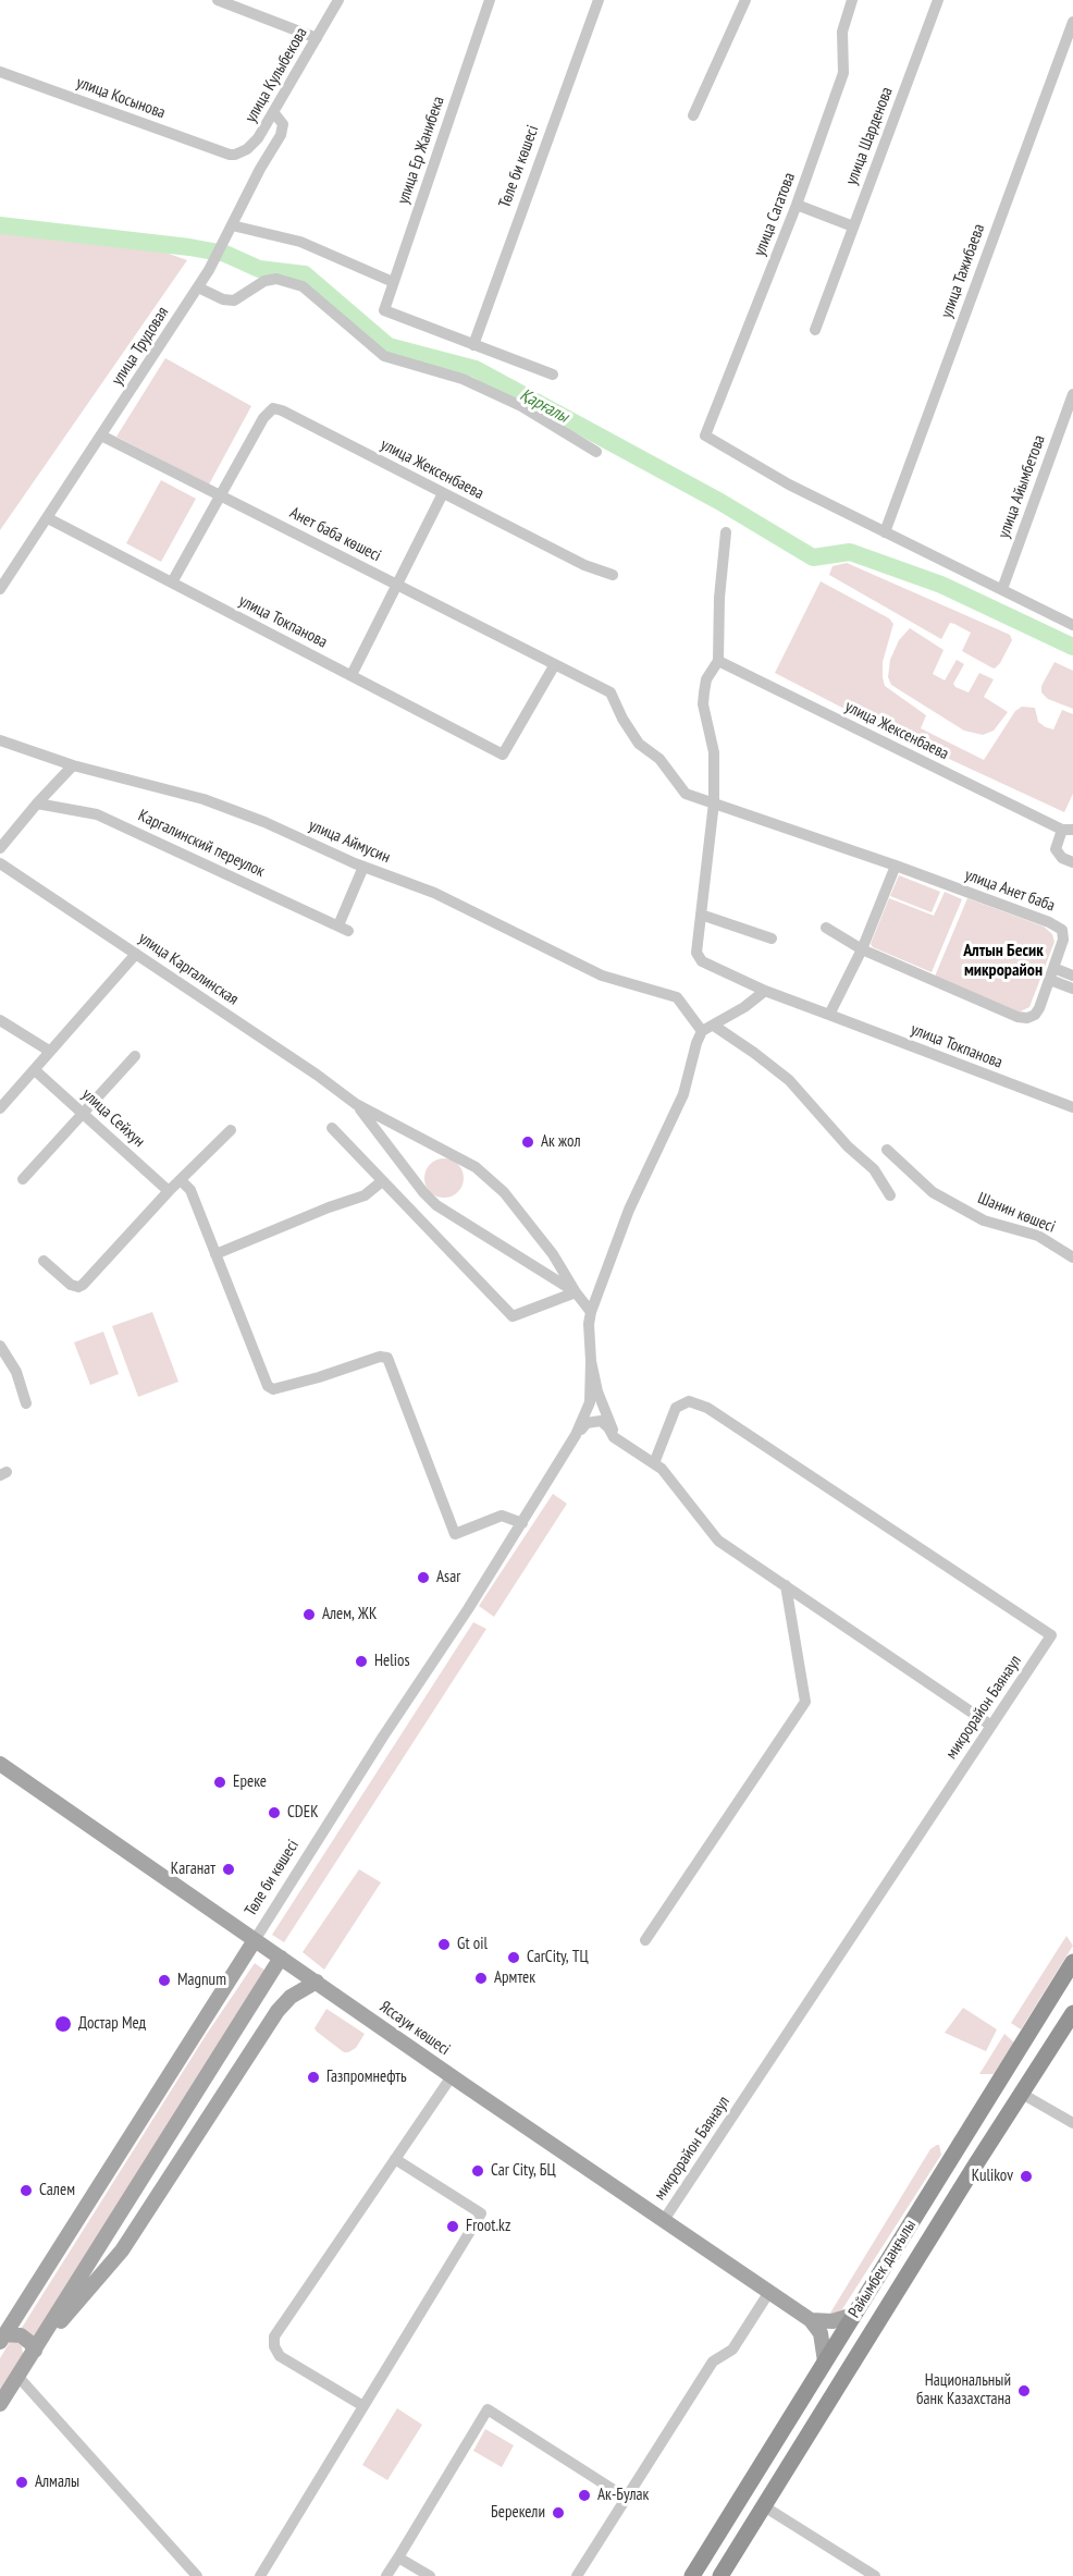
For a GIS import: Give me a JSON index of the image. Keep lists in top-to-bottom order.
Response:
{
  "streets": {
    "highway": ["Райымбек даңғылы"],
    "main road": ["Төле би көшесі", "Яссауи көшесі"],
    "street": [
      "улица Кулыбекова",
      "улица Косынова",
      "улица Шарденова",
      "улица Ер Жанибека",
      "улица Сагатова",
      "улица Тажибаева",
      "улица Трудовая",
      "улица Жексенбаева",
      "улица Айымбетова",
      "Анет баба көшесі",
      "улица Токпанова",
      "улица Аймусин",
      "Каргалинский переулок",
      "улица Анет баба",
      "улица Каргалинская",
      "улица Сейхун",
      "Шанин көшесі",
      "микрорайон Баянаул"
    ]
  },
  "crossings": [
    ["улица Кулыбекова", "улица Косынова"],
    ["улица Кулыбекова", "улица Трудовая"],
    ["улица Ер Жанибека", "Төле би көшесі"],
    ["Төле би көшесі", "Яссауи көшесі"],
    ["улица Сагатова", "улица Тажибаева"],
    ["улица Трудовая", "Анет баба көшесі"],
    ["улица Трудовая", "улица Токпанова"],
    ["улица Жексенбаева", "Анет баба көшесі"],
    ["Анет баба көшесі", "улица Токпанова"],
    ["Анет баба көшесі", "улица Анет баба"],
    ["улица Аймусин", "Каргалинский переулок"],
    ["микрорайон Баянаул", "Яссауи көшесі"]
  ],
  "districts": ["Алтын Бесик микрорайон"],
  "water": ["Қарғалы"],
  "places": [
    "Ак жол",
    "Asar",
    "Алем, ЖК",
    "Helios",
    "Ереке",
    "CDEK",
    "Каганат",
    "Gt oil",
    "CarCity, ТЦ",
    "Армтек",
    "Magnum",
    "Достар Мед",
    "Газпромнефть",
    "Car City, БЦ",
    "Kulikov",
    "Салем",
    "Froot.kz",
    "Национальный банк Казахстана",
    "Алмалы",
    "Ак-Булак",
    "Берекели"
  ]
}
